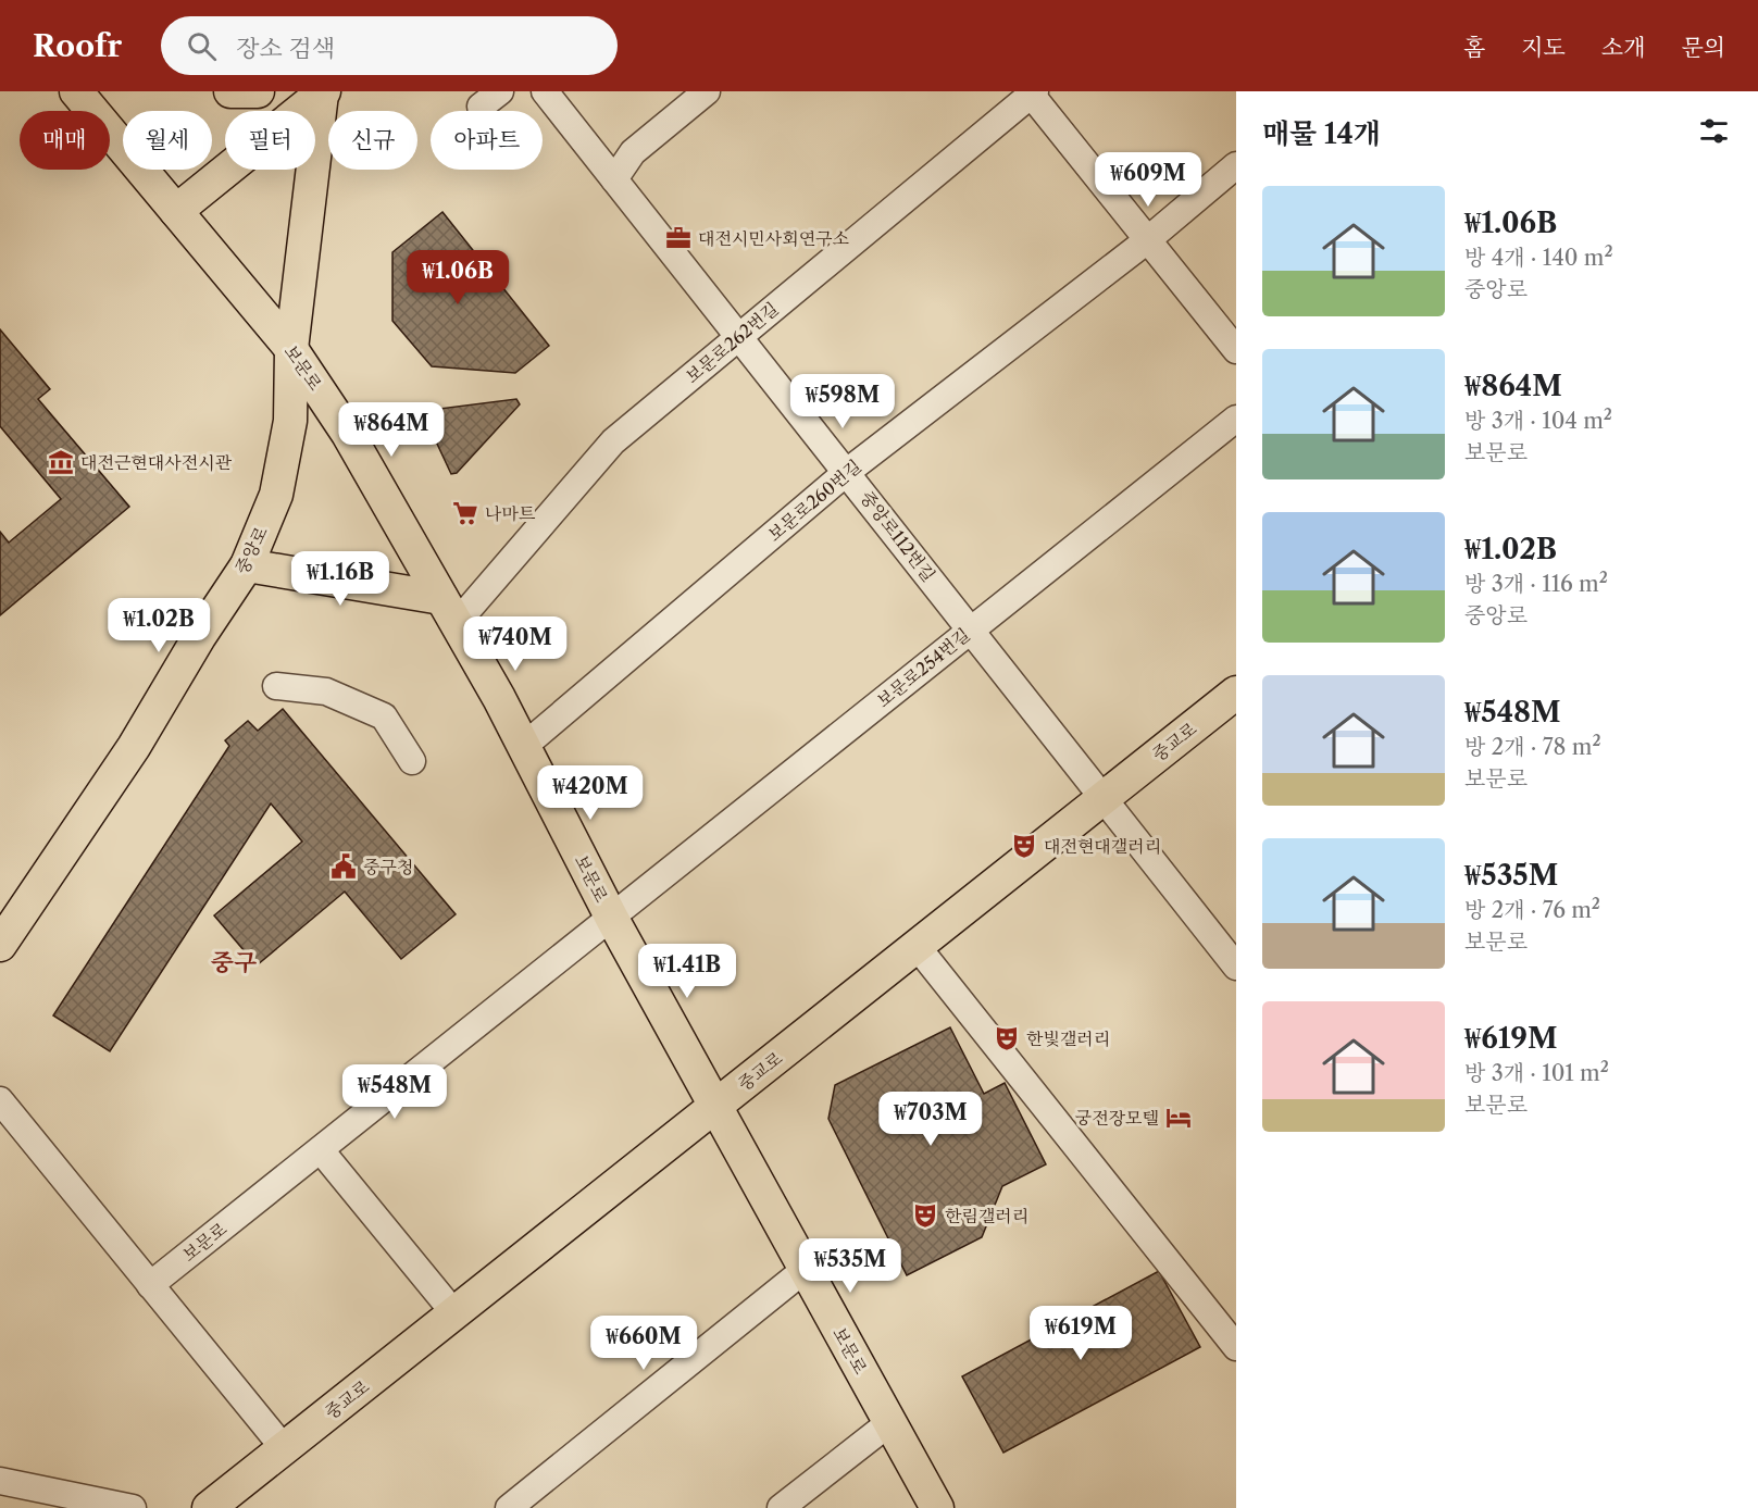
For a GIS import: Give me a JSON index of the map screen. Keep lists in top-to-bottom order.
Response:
{
  "streets": {
    "main road": ["보문로", "중앙로", "중교로"],
    "street": [
      "보문로262번길",
      "보문로260번길",
      "중앙로112번길",
      "보문로254번길"
    ]
  },
  "crossings": [
    ["보문로262번길", "보문로"],
    ["보문로262번길", "중앙로112번길"],
    ["보문로", "보문로260번길"],
    ["보문로", "중앙로"],
    ["보문로", "보문로254번길"],
    ["보문로", "중교로"],
    ["보문로260번길", "중앙로112번길"],
    ["중앙로112번길", "보문로254번길"],
    ["중앙로112번길", "중교로"]
  ],
  "districts": ["중구"],
  "places": {
    "office": ["대전시민사회연구소"],
    "museum": ["대전근현대사전시관"],
    "supermarket": ["나마트"],
    "theatre": ["대전현대갤러리", "한빛갤러리", "한림갤러리"],
    "public building": ["중구청"],
    "hotel": ["궁전장모텔"]
  },
  "page": {
    "header": "Roofr",
    "search": "장소 검색",
    "nav": [
      "홈",
      "지도",
      "소개",
      "문의"
    ],
    "heading": "매물 14개",
    "chip": [
      "매매",
      "월세",
      "필터",
      "신규",
      "아파트"
    ],
    "price": [
      "₩609M",
      "₩1.06B",
      "₩598M",
      "₩864M",
      "₩1.16B",
      "₩1.02B",
      "₩740M",
      "₩420M",
      "₩1.41B",
      "₩548M",
      "₩703M",
      "₩535M",
      "₩619M",
      "₩660M"
    ],
    "list": [
      {
        "name": "₩1.06B",
        "note": "방 4개 · 140 m² · 중앙로"
      },
      {
        "name": "₩864M",
        "note": "방 3개 · 104 m² · 보문로"
      },
      {
        "name": "₩1.02B",
        "note": "방 3개 · 116 m² · 중앙로"
      },
      {
        "name": "₩548M",
        "note": "방 2개 · 78 m² · 보문로"
      },
      {
        "name": "₩535M",
        "note": "방 2개 · 76 m² · 보문로"
      },
      {
        "name": "₩619M",
        "note": "방 3개 · 101 m² · 보문로"
      }
    ]
  }
}
